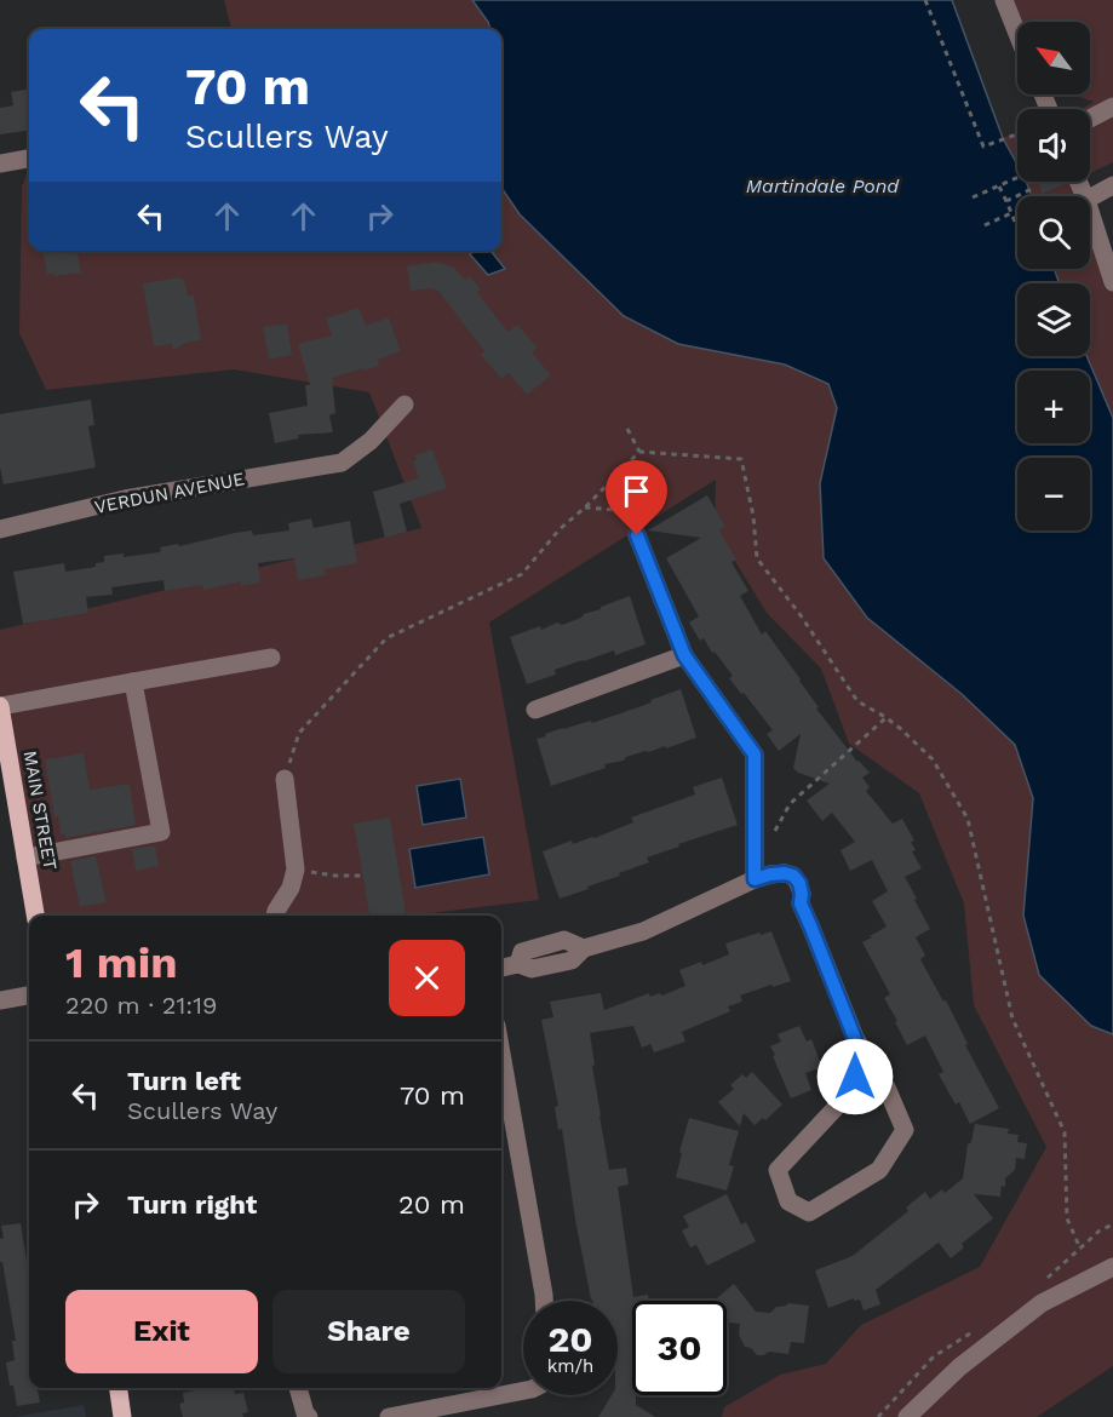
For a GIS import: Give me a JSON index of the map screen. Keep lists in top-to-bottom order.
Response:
{
  "streets": {
    "main road": ["MAIN STREET"],
    "street": ["VERDUN AVENUE"]
  },
  "water": ["Martindale Pond"],
  "north": "top left",
  "page": {
    "map_buttons": ["+", "−"],
    "turn": ["70 m", "Scullers Way"],
    "heading": ["1 min", "220 m · 21:19"],
    "list": [
      {
        "name": "Turn left",
        "note": "Scullers Way",
        "value": "70 m"
      },
      {
        "name": "Turn right",
        "value": "20 m"
      }
    ],
    "buttons": ["Exit", "Share"],
    "speed": "20 km/h",
    "limit": "30"
  }
}
